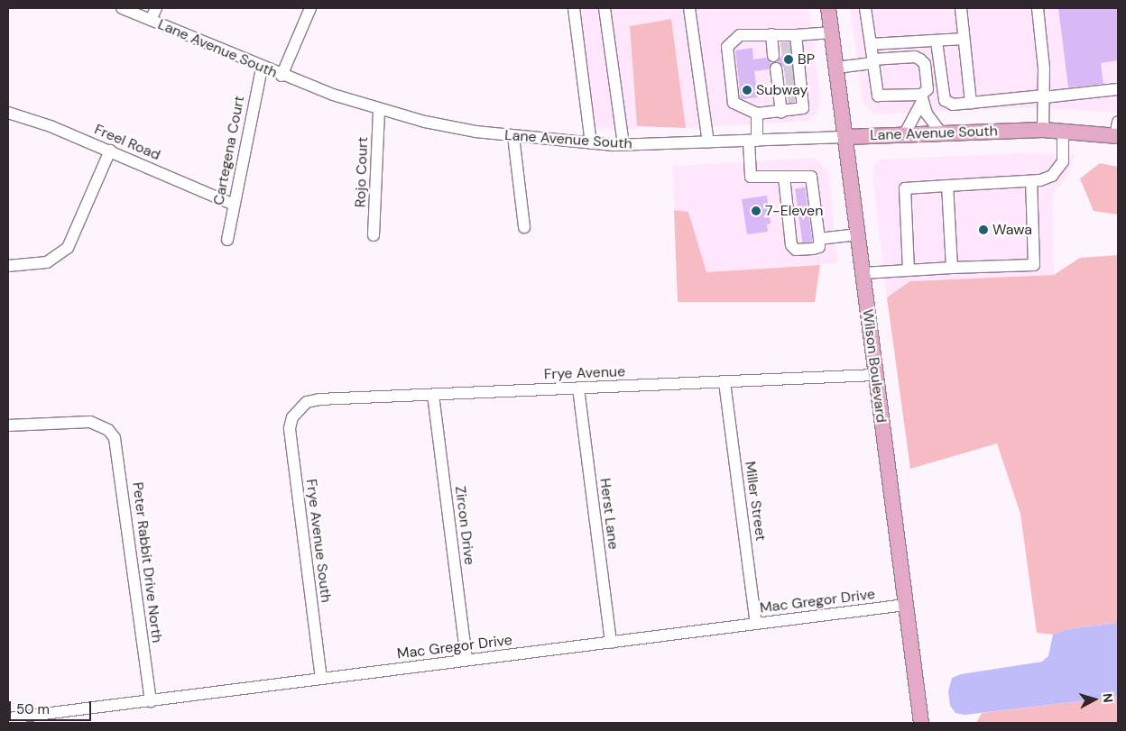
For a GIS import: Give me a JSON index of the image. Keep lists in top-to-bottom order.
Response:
{
  "streets": {
    "main road": ["Lane Avenue South", "Wilson Boulevard"],
    "street": [
      "Freel Road",
      "Cartegena Court",
      "Rojo Court",
      "Frye Avenue",
      "Miller Street",
      "Herst Lane",
      "Zircon Drive",
      "Frye Avenue South",
      "Peter Rabbit Drive North",
      "Mac Gregor Drive"
    ]
  },
  "crossings": [
    ["Lane Avenue South", "Cartegena Court"],
    ["Lane Avenue South", "Rojo Court"],
    ["Lane Avenue South", "Wilson Boulevard"],
    ["Freel Road", "Cartegena Court"],
    ["Wilson Boulevard", "Frye Avenue"],
    ["Wilson Boulevard", "Mac Gregor Drive"],
    ["Frye Avenue", "Miller Street"],
    ["Frye Avenue", "Herst Lane"],
    ["Frye Avenue", "Zircon Drive"],
    ["Frye Avenue", "Frye Avenue South"],
    ["Miller Street", "Mac Gregor Drive"],
    ["Herst Lane", "Mac Gregor Drive"],
    ["Zircon Drive", "Mac Gregor Drive"],
    ["Frye Avenue South", "Mac Gregor Drive"],
    ["Peter Rabbit Drive North", "Mac Gregor Drive"]
  ],
  "places": [
    "BP",
    "Subway",
    "7-Eleven",
    "Wawa"
  ],
  "scale_bar": "50 m",
  "north": "right"
}
